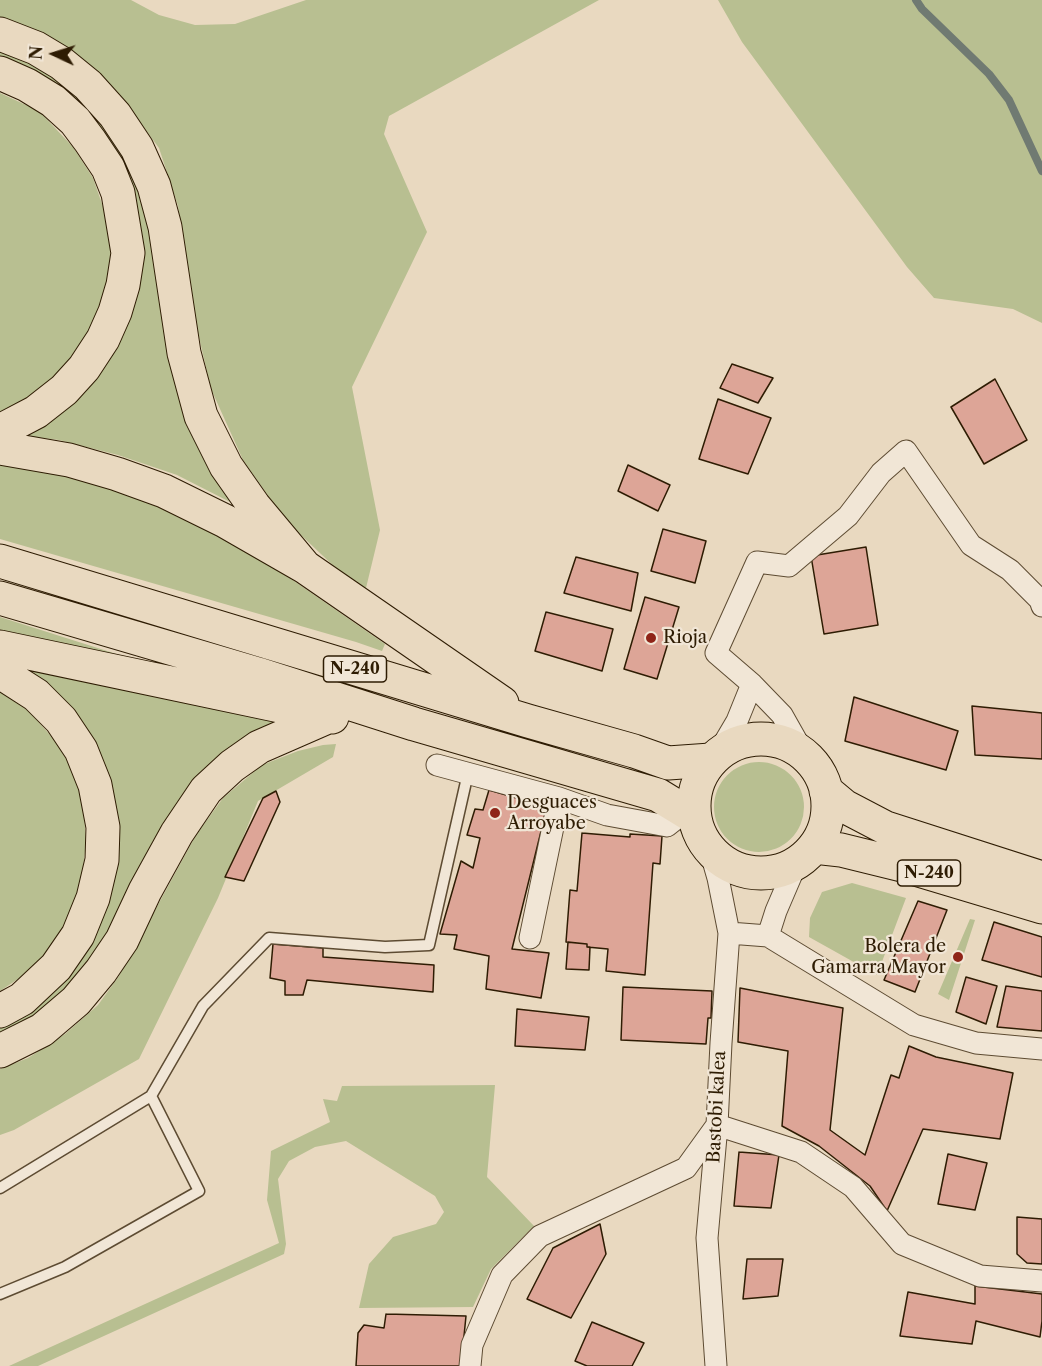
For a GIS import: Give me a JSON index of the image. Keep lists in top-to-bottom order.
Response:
{
  "streets": {
    "highway": ["N-240"],
    "street": ["Bastobi kalea"]
  },
  "crossings": [
    ["N-240", "Bastobi kalea"]
  ],
  "places": ["Rioja", "Desguaces Arroyabe", "Bolera de Gamarra Mayor"],
  "north": "left"
}
